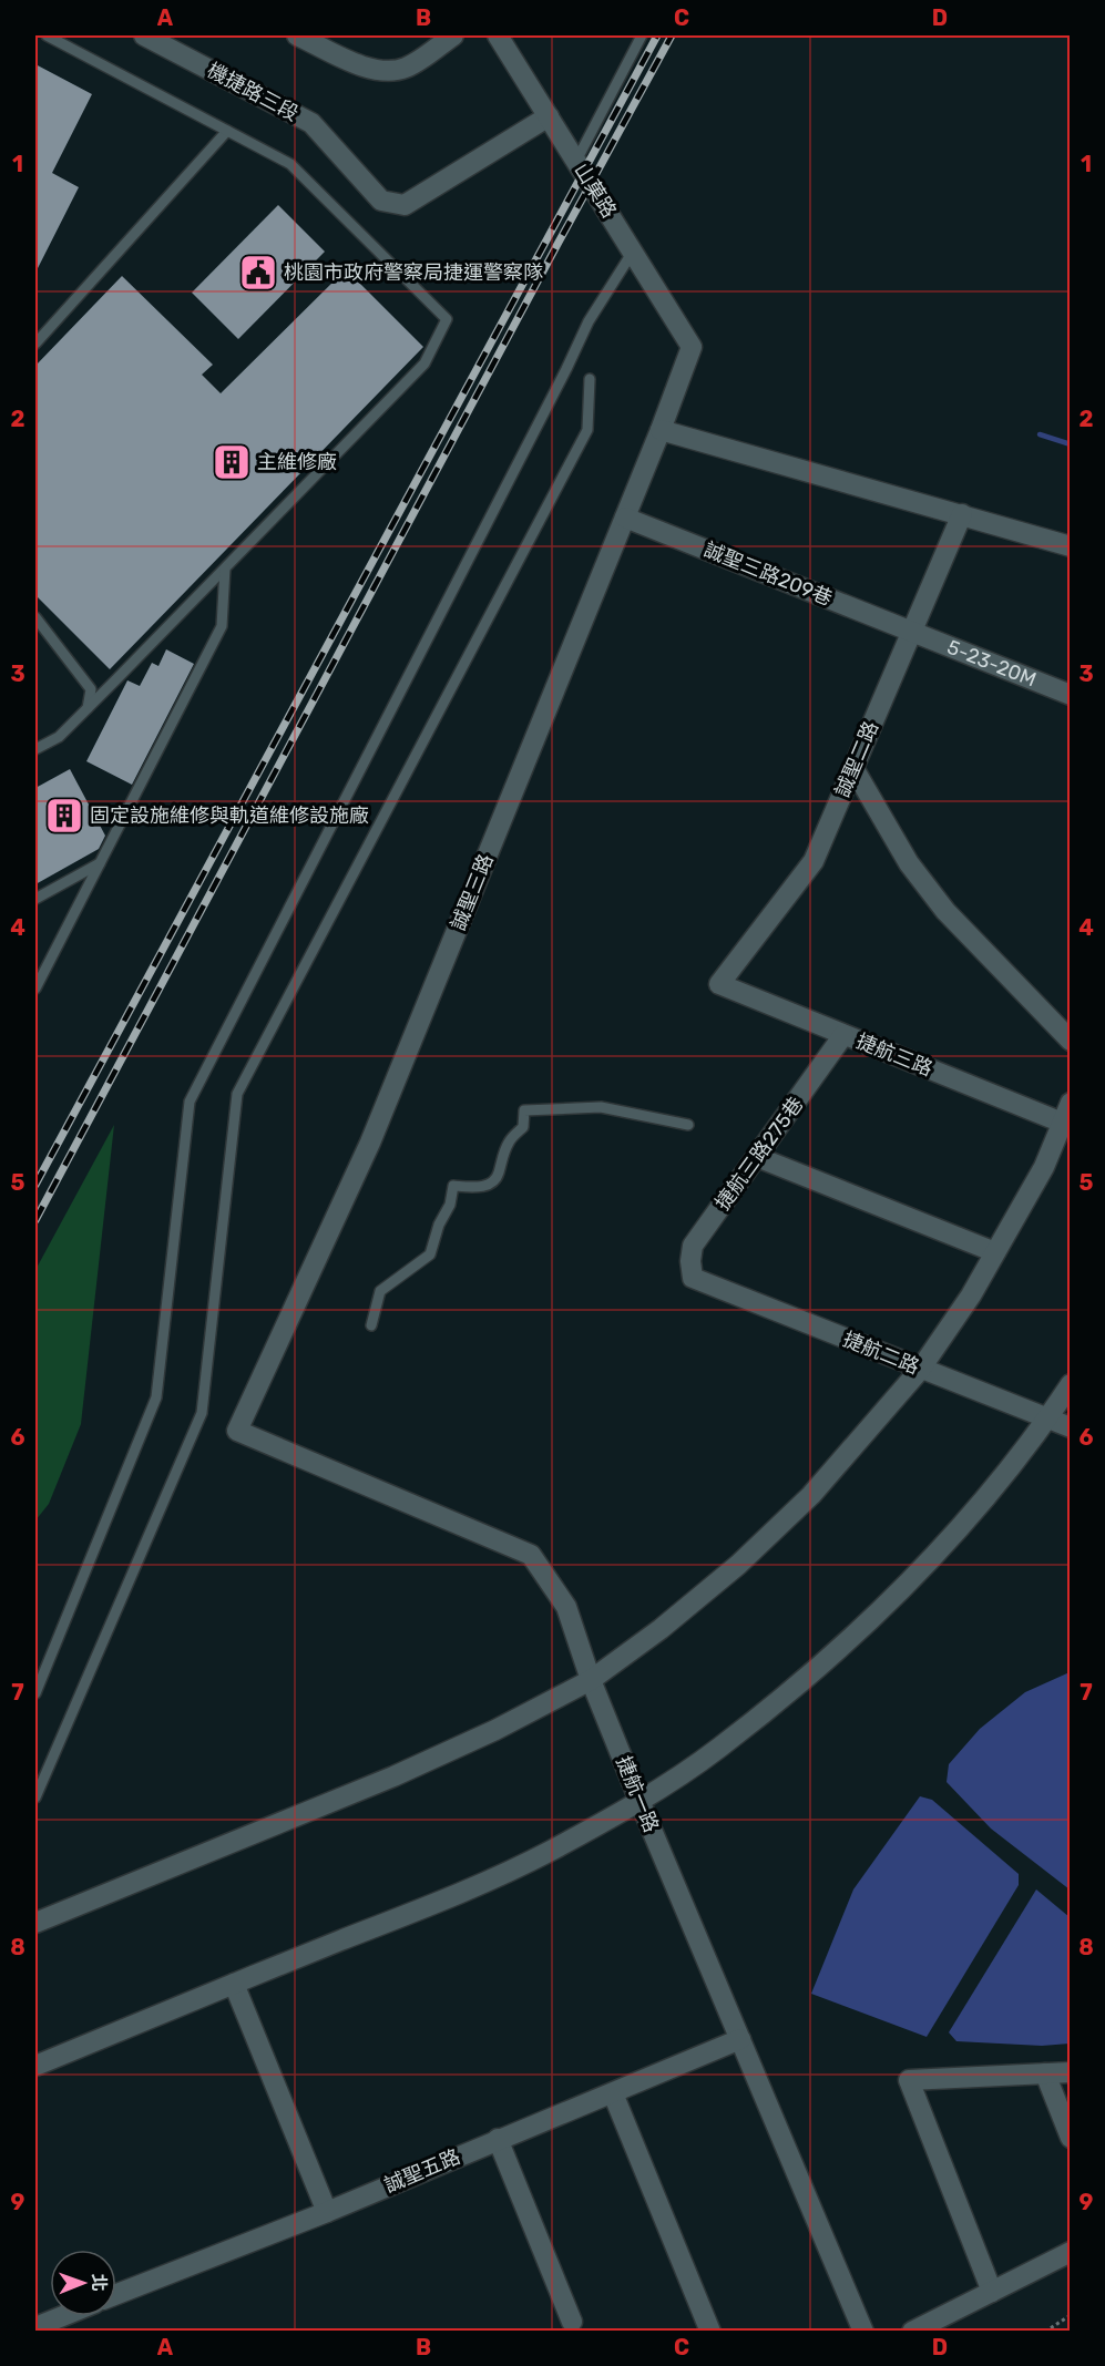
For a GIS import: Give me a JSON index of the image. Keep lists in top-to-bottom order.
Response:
{
  "streets": {
    "street": [
      "機捷路三段",
      "山菓路",
      "誠聖三路209巷",
      "5-23-20M",
      "誠聖二路",
      "誠聖三路",
      "捷航三路",
      "捷航三路275巷",
      "捷航二路",
      "捷航一路",
      "誠聖五路"
    ]
  },
  "crossings": [
    ["機捷路三段", "山菓路"],
    ["山菓路", "誠聖三路"],
    ["誠聖三路209巷", "5-23-20M"],
    ["誠聖三路209巷", "誠聖二路"],
    ["誠聖三路209巷", "誠聖三路"],
    ["5-23-20M", "誠聖二路"],
    ["誠聖二路", "捷航三路"],
    ["誠聖三路", "捷航一路"],
    ["捷航三路", "捷航三路275巷"],
    ["捷航三路275巷", "捷航二路"],
    ["捷航一路", "誠聖五路"]
  ],
  "places": {
    "public building": ["桃園市政府警察局捷運警察隊"],
    "building": ["主維修廠", "固定設施維修與軌道維修設施廠"]
  },
  "north": "right",
  "grid": {
    "columns": [
      "A",
      "B",
      "C",
      "D"
    ],
    "rows": [
      "1",
      "2",
      "3",
      "4",
      "5",
      "6",
      "7",
      "8",
      "9"
    ]
  }
}
